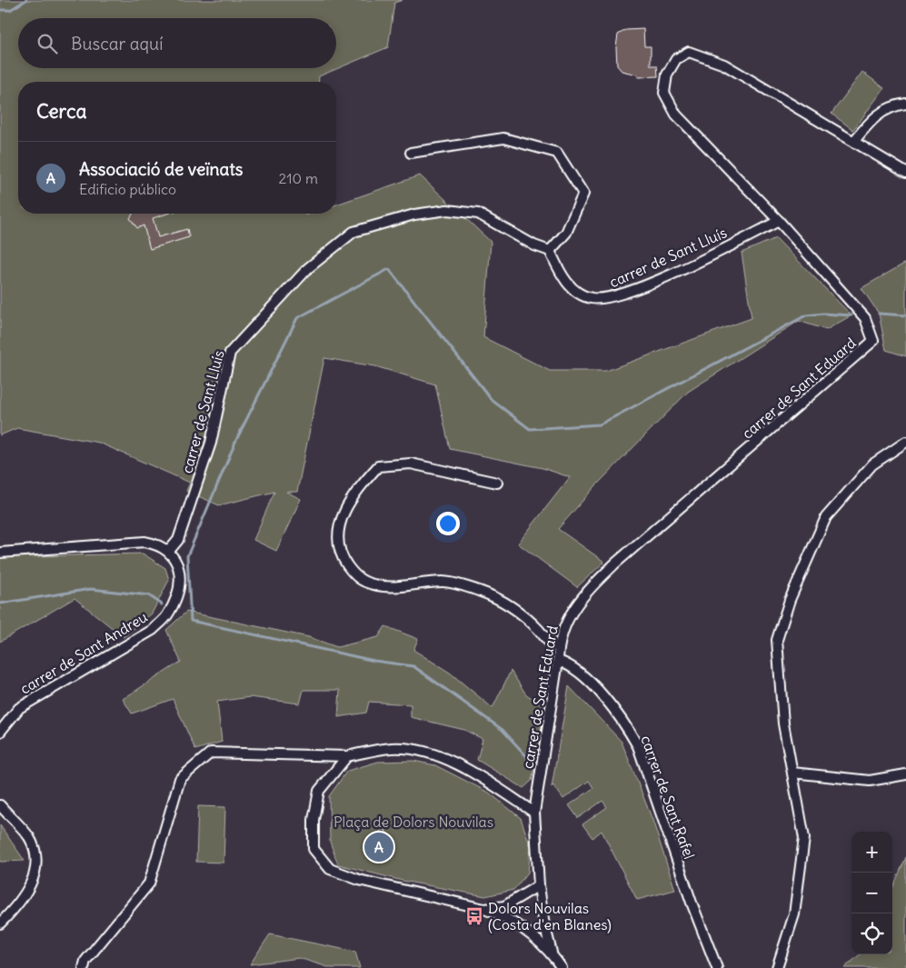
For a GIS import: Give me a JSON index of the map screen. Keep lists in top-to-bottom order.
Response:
{
  "streets": {
    "street": [
      "carrer de Sant Lluís",
      "carrer de Sant Eduard",
      "carrer de Sant Andreu",
      "carrer de Sant Rafel"
    ]
  },
  "crossings": [
    ["carrer de Sant Lluís", "carrer de Sant Eduard"],
    ["carrer de Sant Lluís", "carrer de Sant Andreu"],
    ["carrer de Sant Eduard", "carrer de Sant Rafel"]
  ],
  "parks": ["Plaça de Dolors Nouvilas"],
  "places": {
    "bus stop": ["Dolors Nouvilas (Costa d'en Blanes)"]
  },
  "page": {
    "search": "Buscar aquí",
    "heading": "Cerca",
    "list": [
      {
        "mark": "A",
        "name": "Associació de veïnats",
        "note": "Edificio público",
        "value": "210 m"
      }
    ],
    "pins": "A",
    "map_buttons": ["+", "−"]
  }
}
